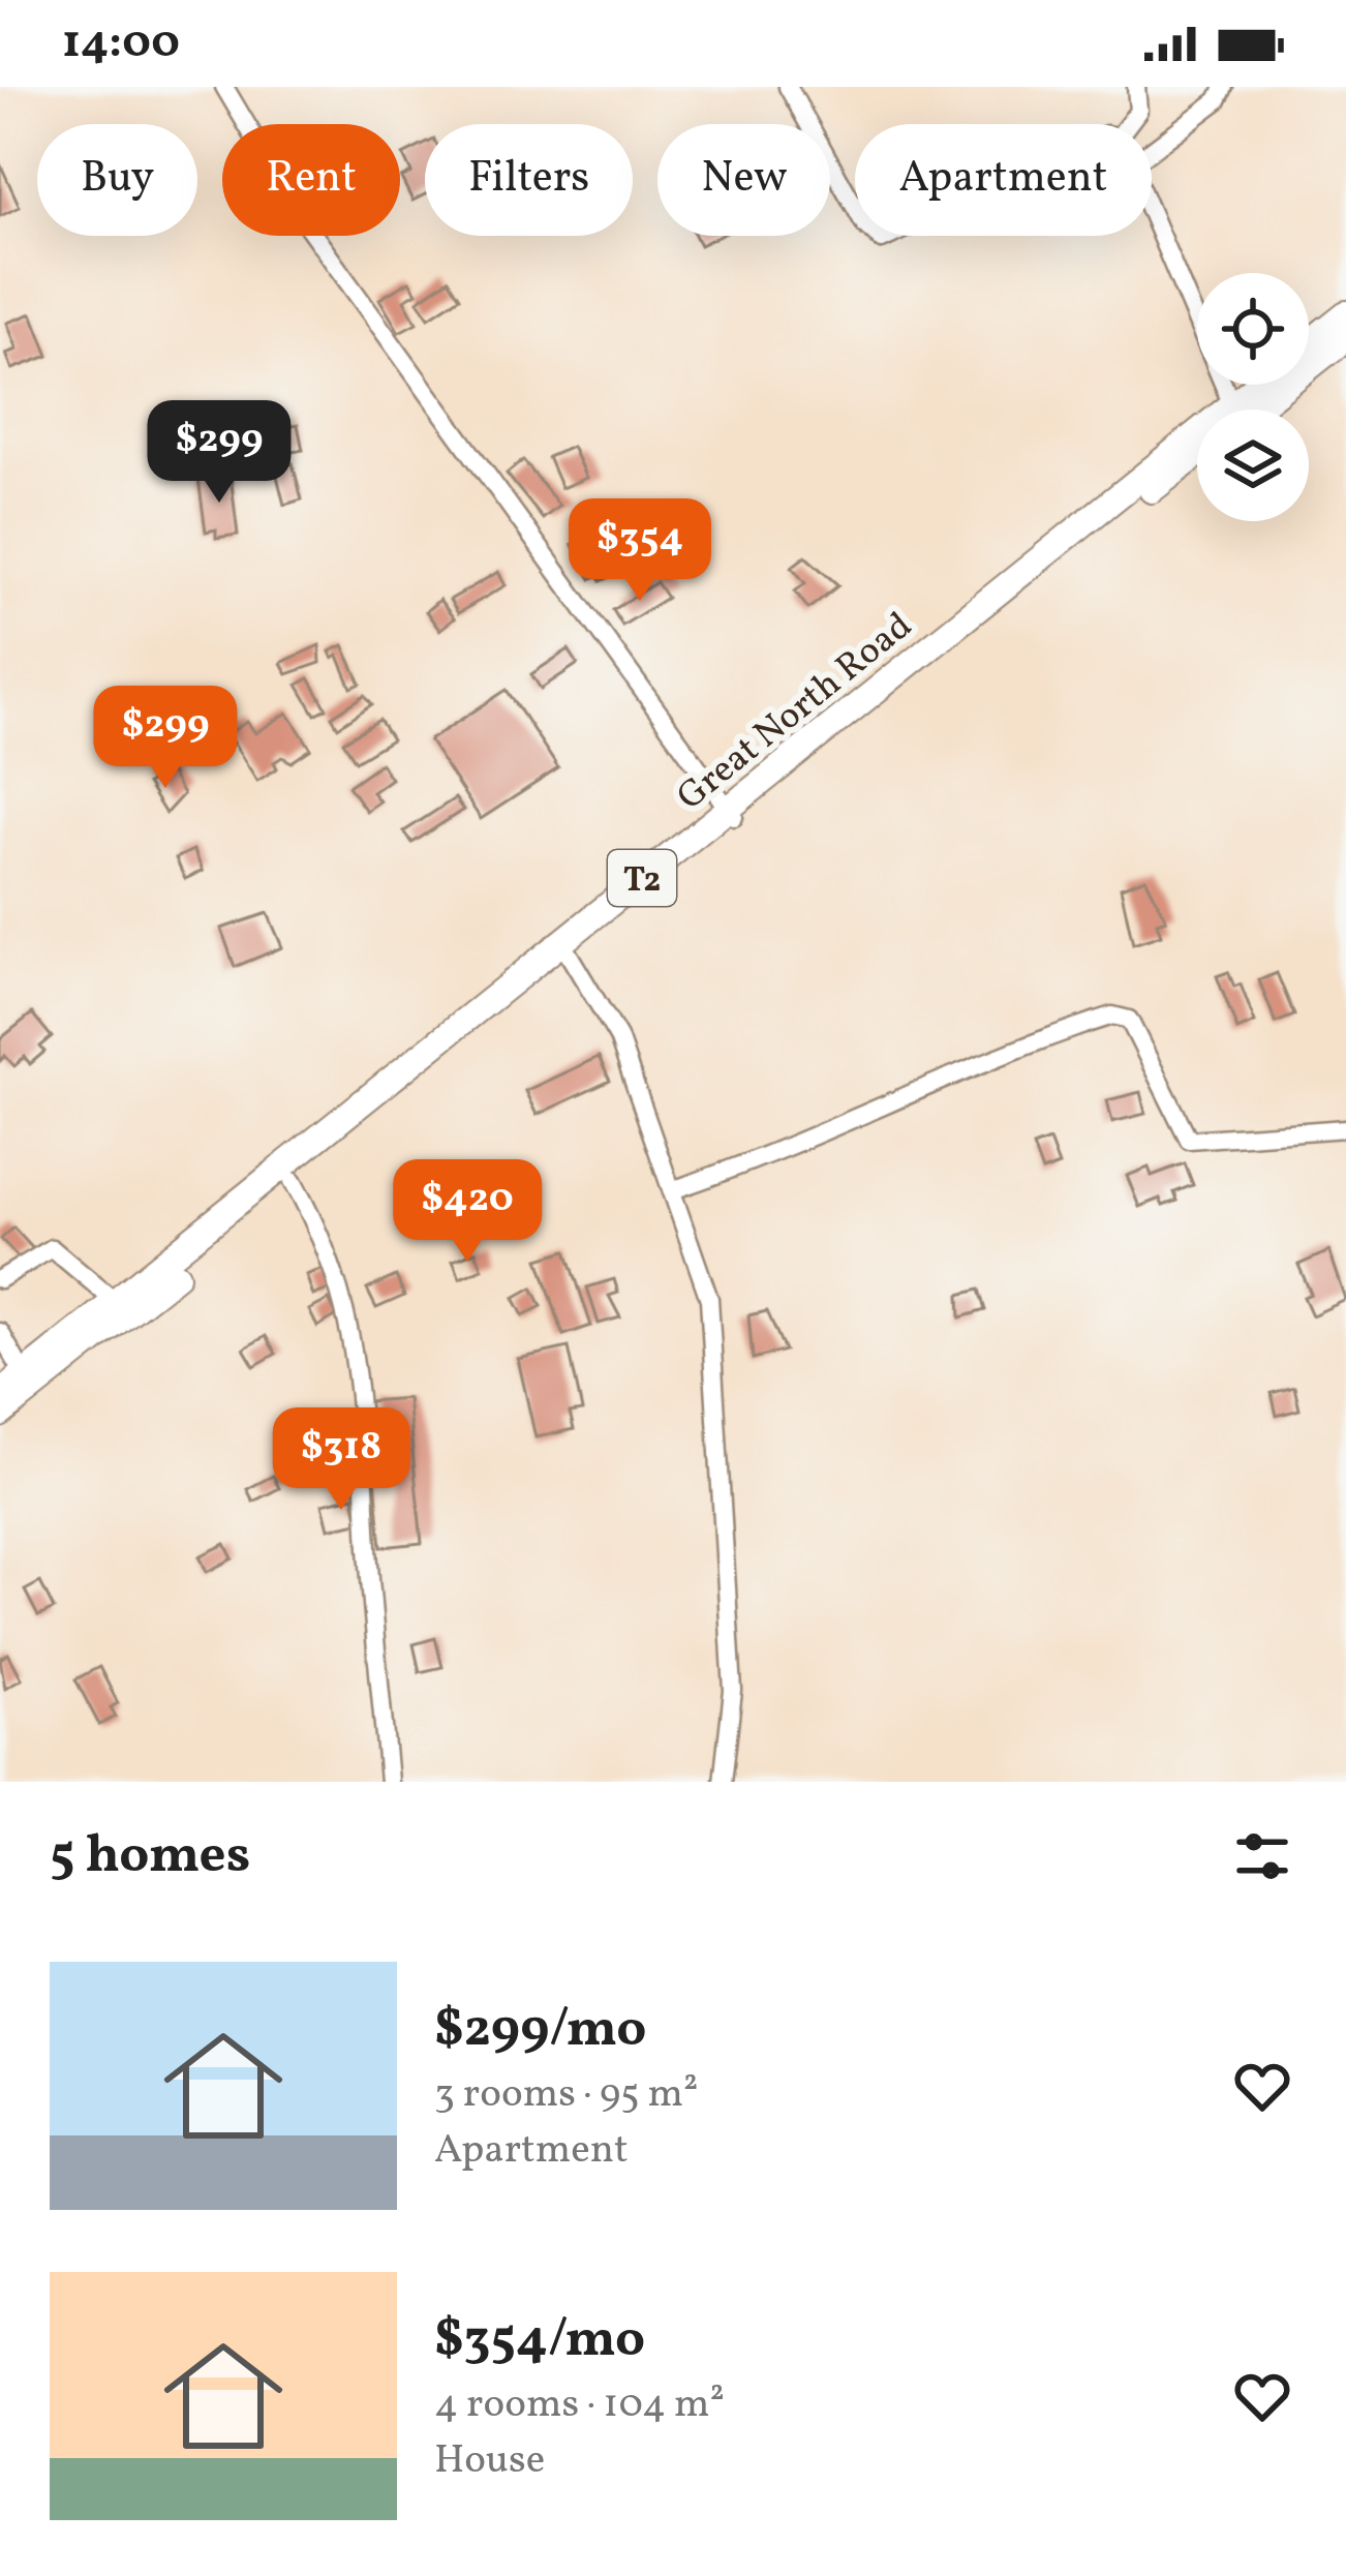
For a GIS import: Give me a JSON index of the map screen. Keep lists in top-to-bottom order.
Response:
{
  "streets": {
    "highway": ["Great North Road", "T2"]
  },
  "page": {
    "status": "14:00",
    "chip": [
      "Buy",
      "Rent",
      "Filters",
      "New",
      "Apartment"
    ],
    "price": [
      "$299",
      "$354",
      "$299",
      "$420",
      "$318"
    ],
    "heading": "5 homes",
    "list": [
      {
        "name": "$299/mo",
        "note": "3 rooms · 95 m² · Apartment"
      },
      {
        "name": "$354/mo",
        "note": "4 rooms · 104 m² · House"
      }
    ]
  }
}
